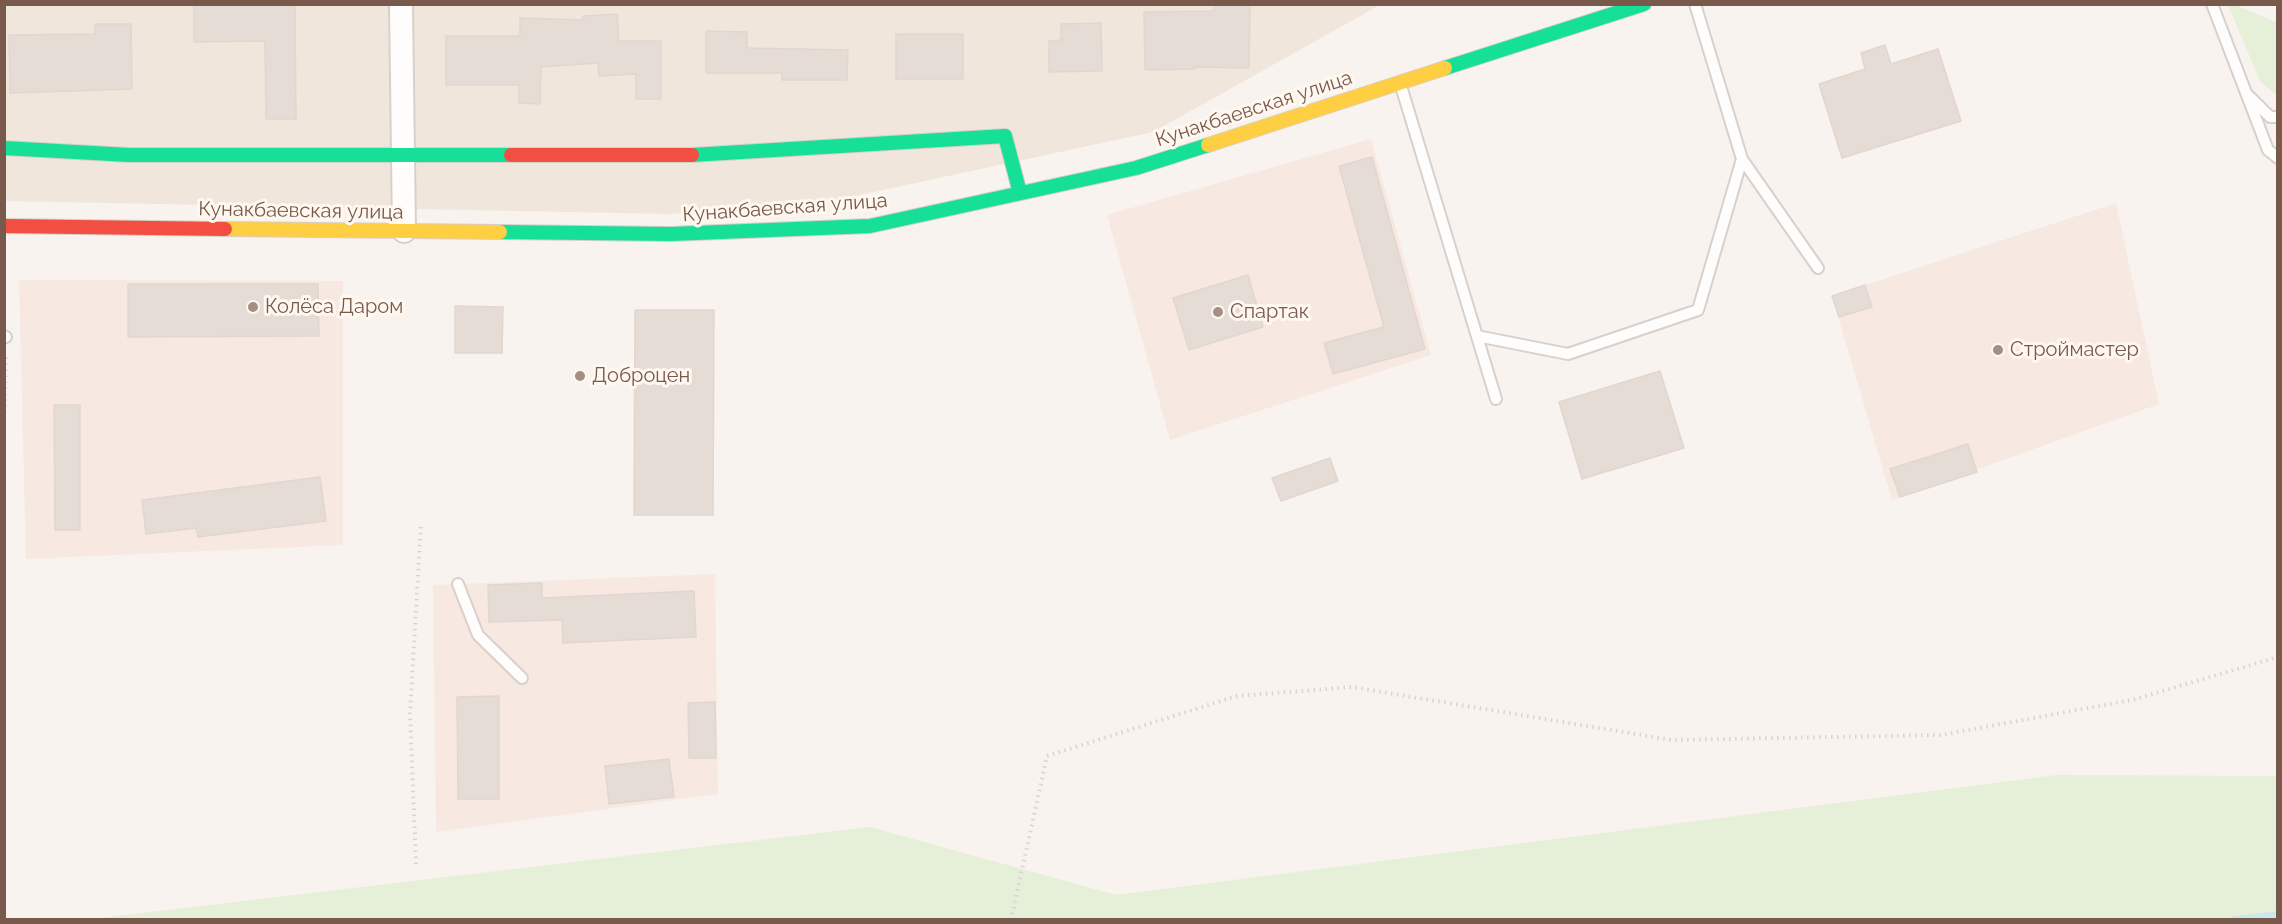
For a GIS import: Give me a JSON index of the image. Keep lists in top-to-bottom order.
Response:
{
  "streets": {
    "main road": ["Кунакбаевская улица"]
  },
  "places": [
    "Колёса Даром",
    "Спартак",
    "Строймастер",
    "Доброцен"
  ]
}
